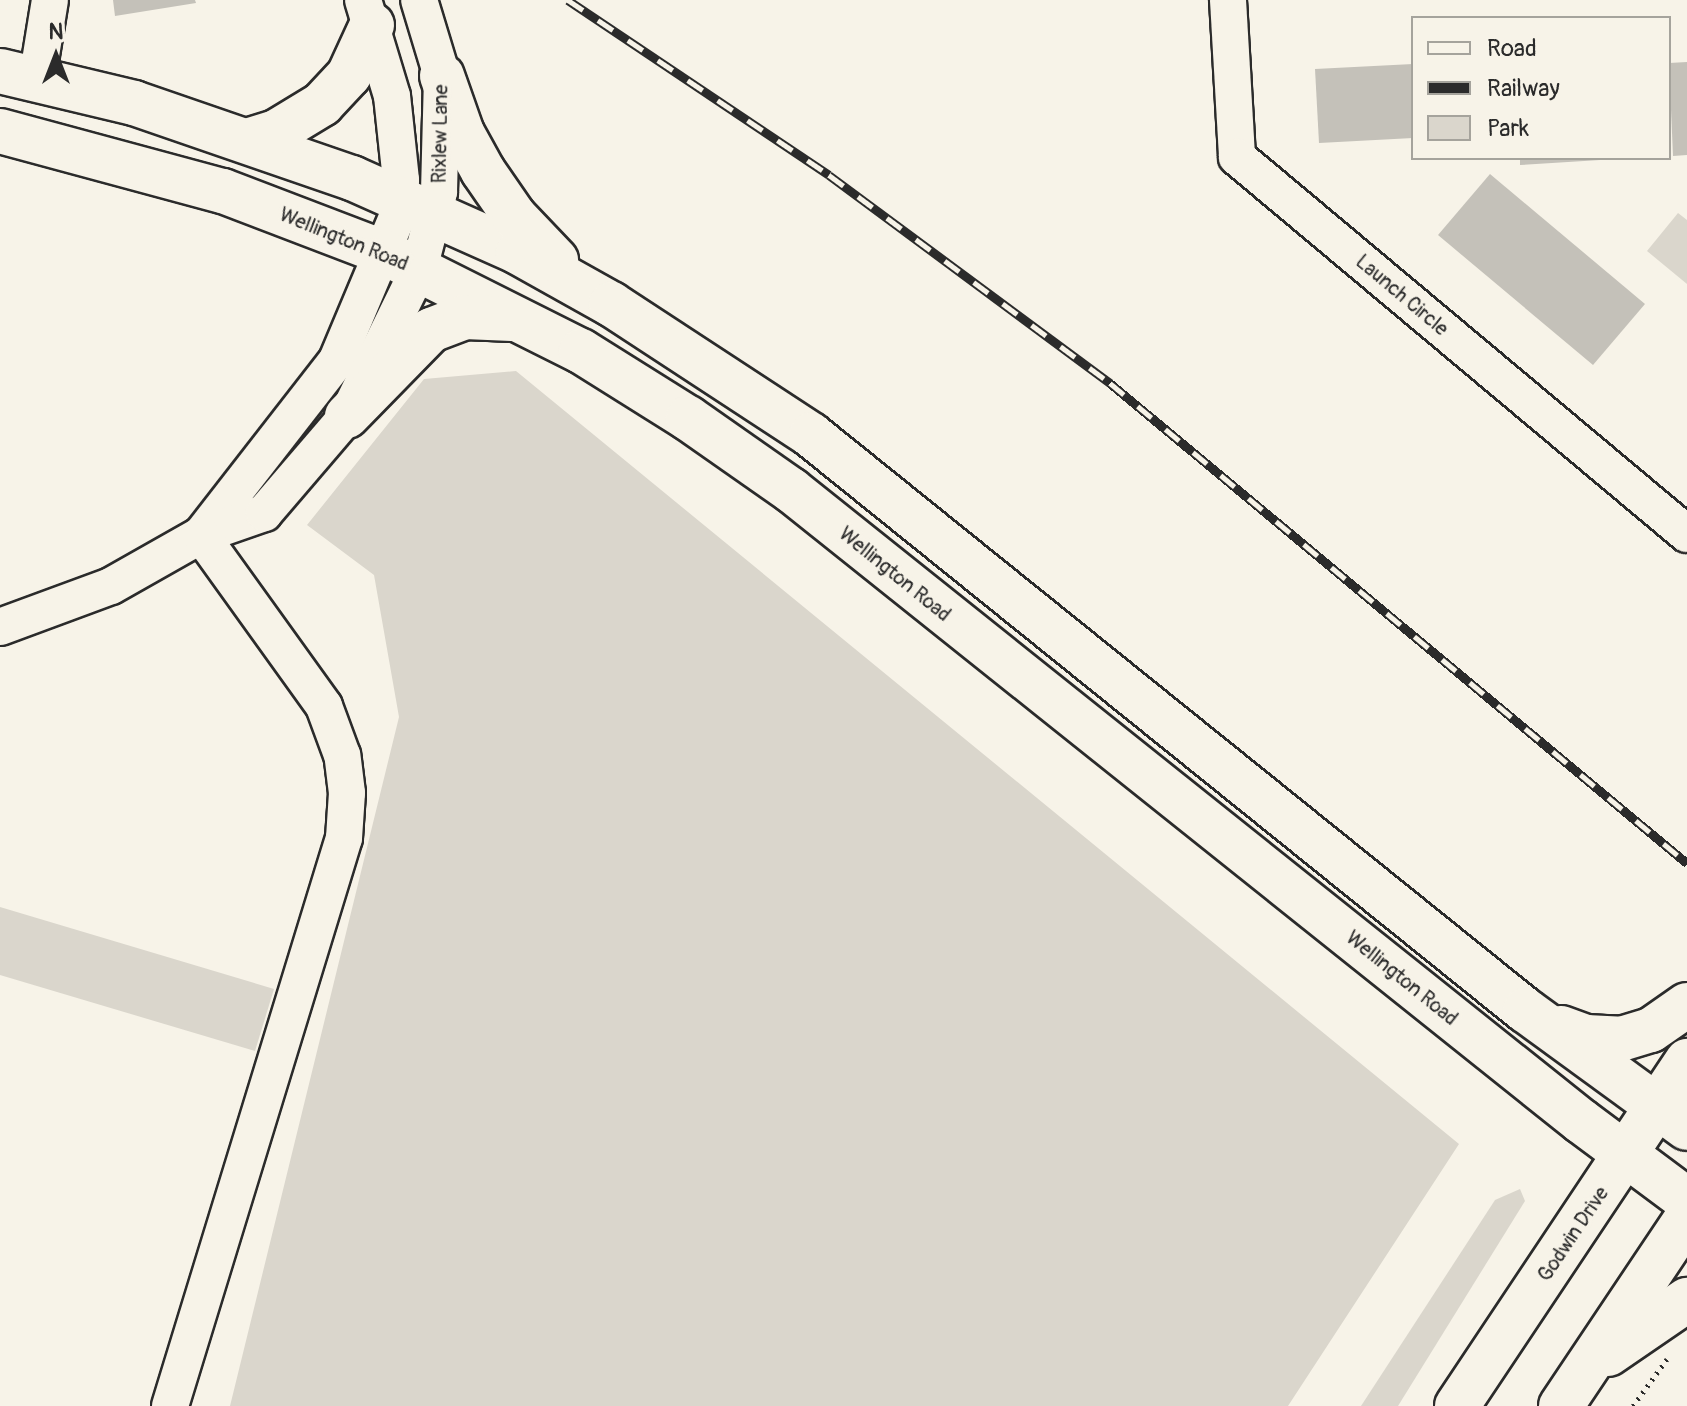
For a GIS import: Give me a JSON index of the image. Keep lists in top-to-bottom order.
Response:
{
  "streets": {
    "main road": ["Wellington Road", "Godwin Drive"],
    "street": ["Rixlew Lane", "Launch Circle"]
  },
  "crossings": [
    ["Rixlew Lane", "Wellington Road"],
    ["Wellington Road", "Godwin Drive"]
  ],
  "legend": ["Road", "Railway", "Park"],
  "north": "top"
}
